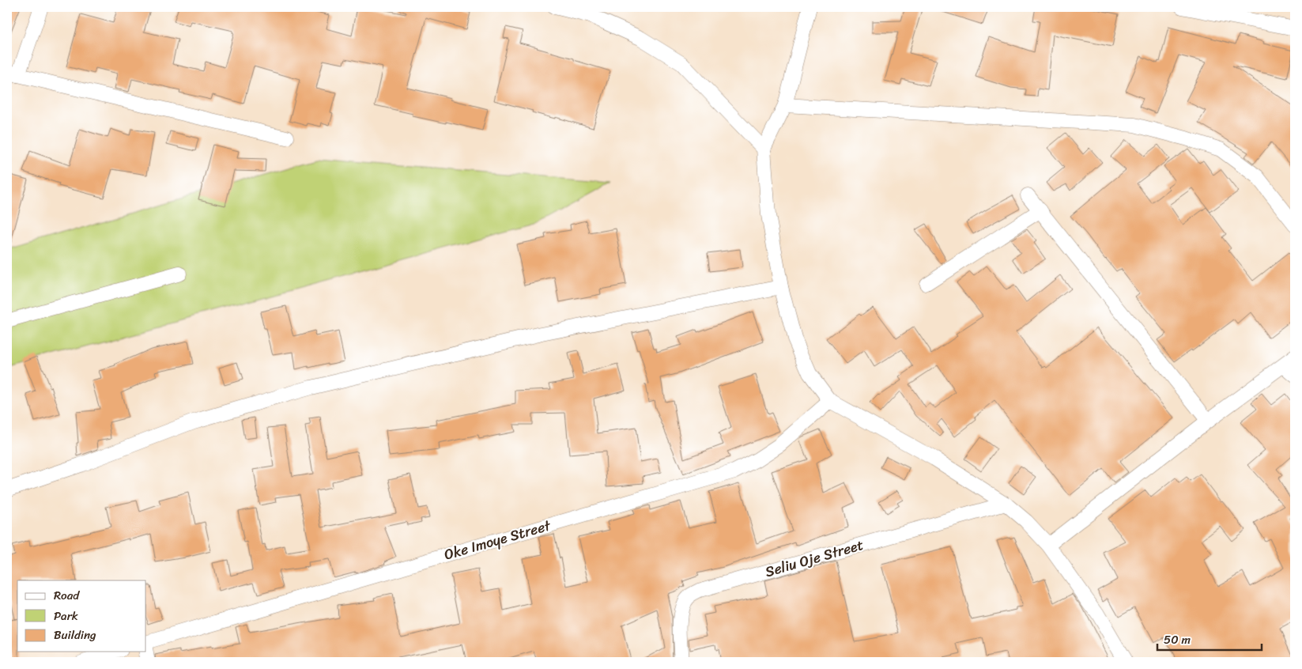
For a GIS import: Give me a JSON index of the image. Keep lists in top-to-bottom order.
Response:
{
  "streets": {
    "street": ["Oke Imoye Street", "Seliu Oje Street"]
  },
  "legend": ["Road", "Park", "Building"],
  "scale_bar": "50 m"
}
